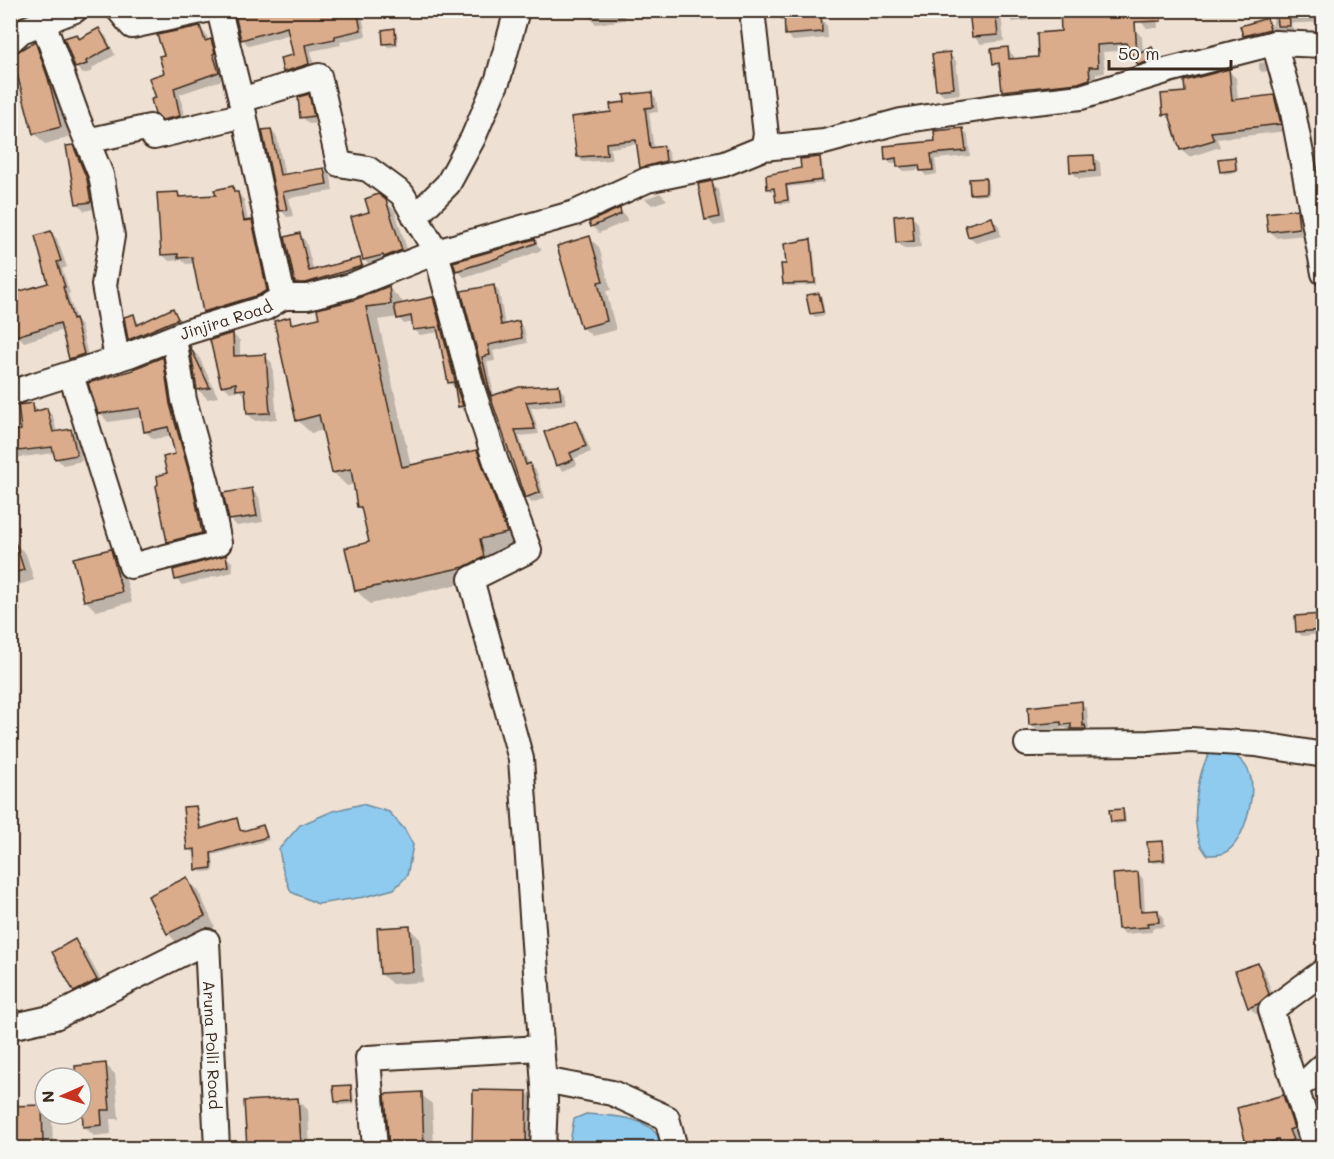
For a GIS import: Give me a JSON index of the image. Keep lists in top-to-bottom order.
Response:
{
  "streets": {
    "street": ["Jinjira Road", "Aruna Polli Road"]
  },
  "scale_bar": "50 m",
  "north": "left"
}
